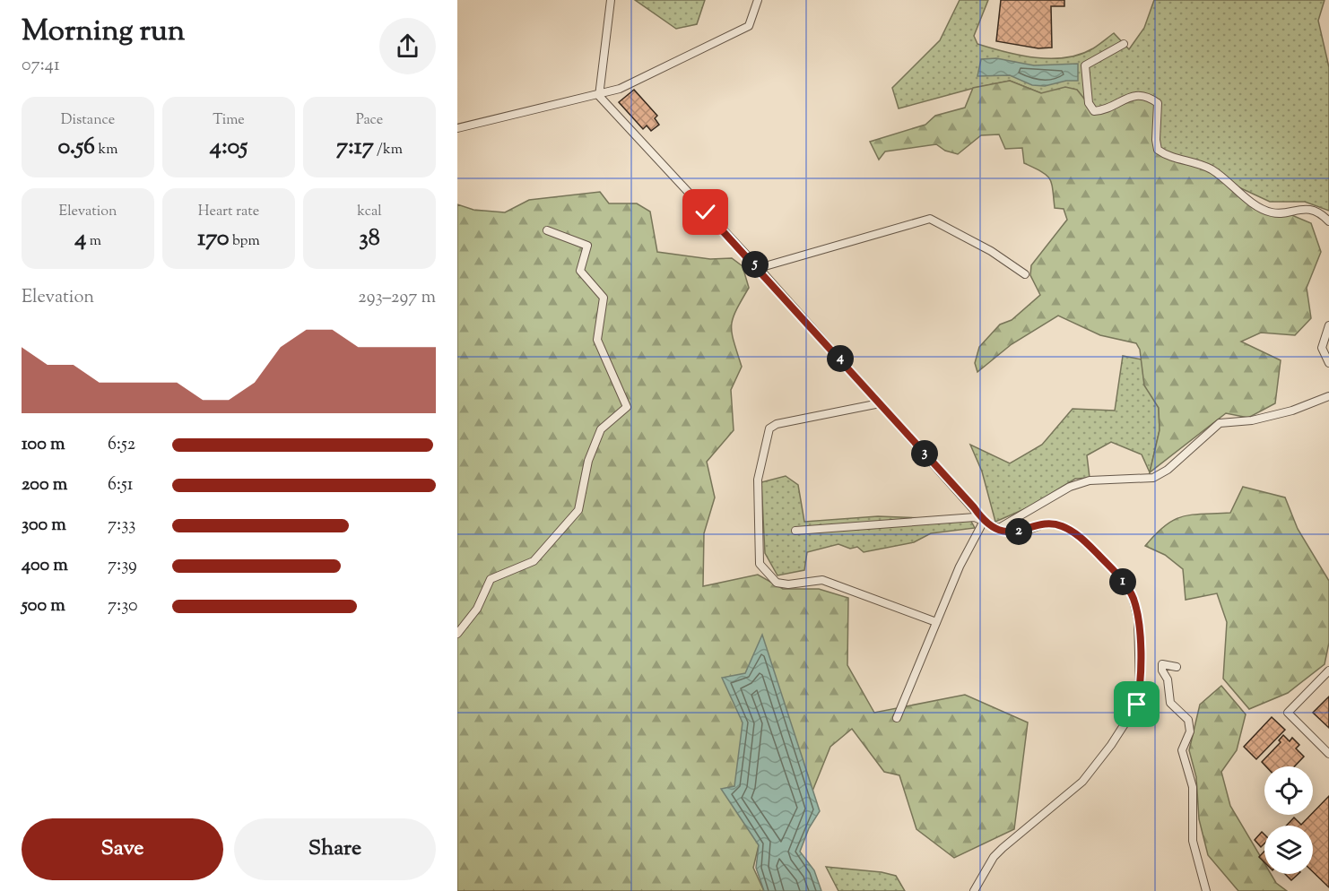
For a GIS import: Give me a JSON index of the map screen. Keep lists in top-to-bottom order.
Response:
{
  "page": {
    "heading": ["Morning run", "07:41"],
    "stats": [
      ["Distance", "0.56 km"],
      ["Time", "4:05"],
      ["Pace", "7:17 /km"],
      ["Elevation", "4 m"],
      ["Heart rate", "170 bpm"],
      ["kcal", "38"]
    ],
    "pins": [
      "5",
      "4",
      "3",
      "2",
      "1"
    ],
    "chart": ["Elevation", "293–297 m"],
    "list": [
      {
        "name": "100 m",
        "note": "6:52"
      },
      {
        "name": "200 m",
        "note": "6:51"
      },
      {
        "name": "300 m",
        "note": "7:33"
      },
      {
        "name": "400 m",
        "note": "7:39"
      },
      {
        "name": "500 m",
        "note": "7:30"
      }
    ],
    "buttons": ["Save", "Share"]
  }
}
